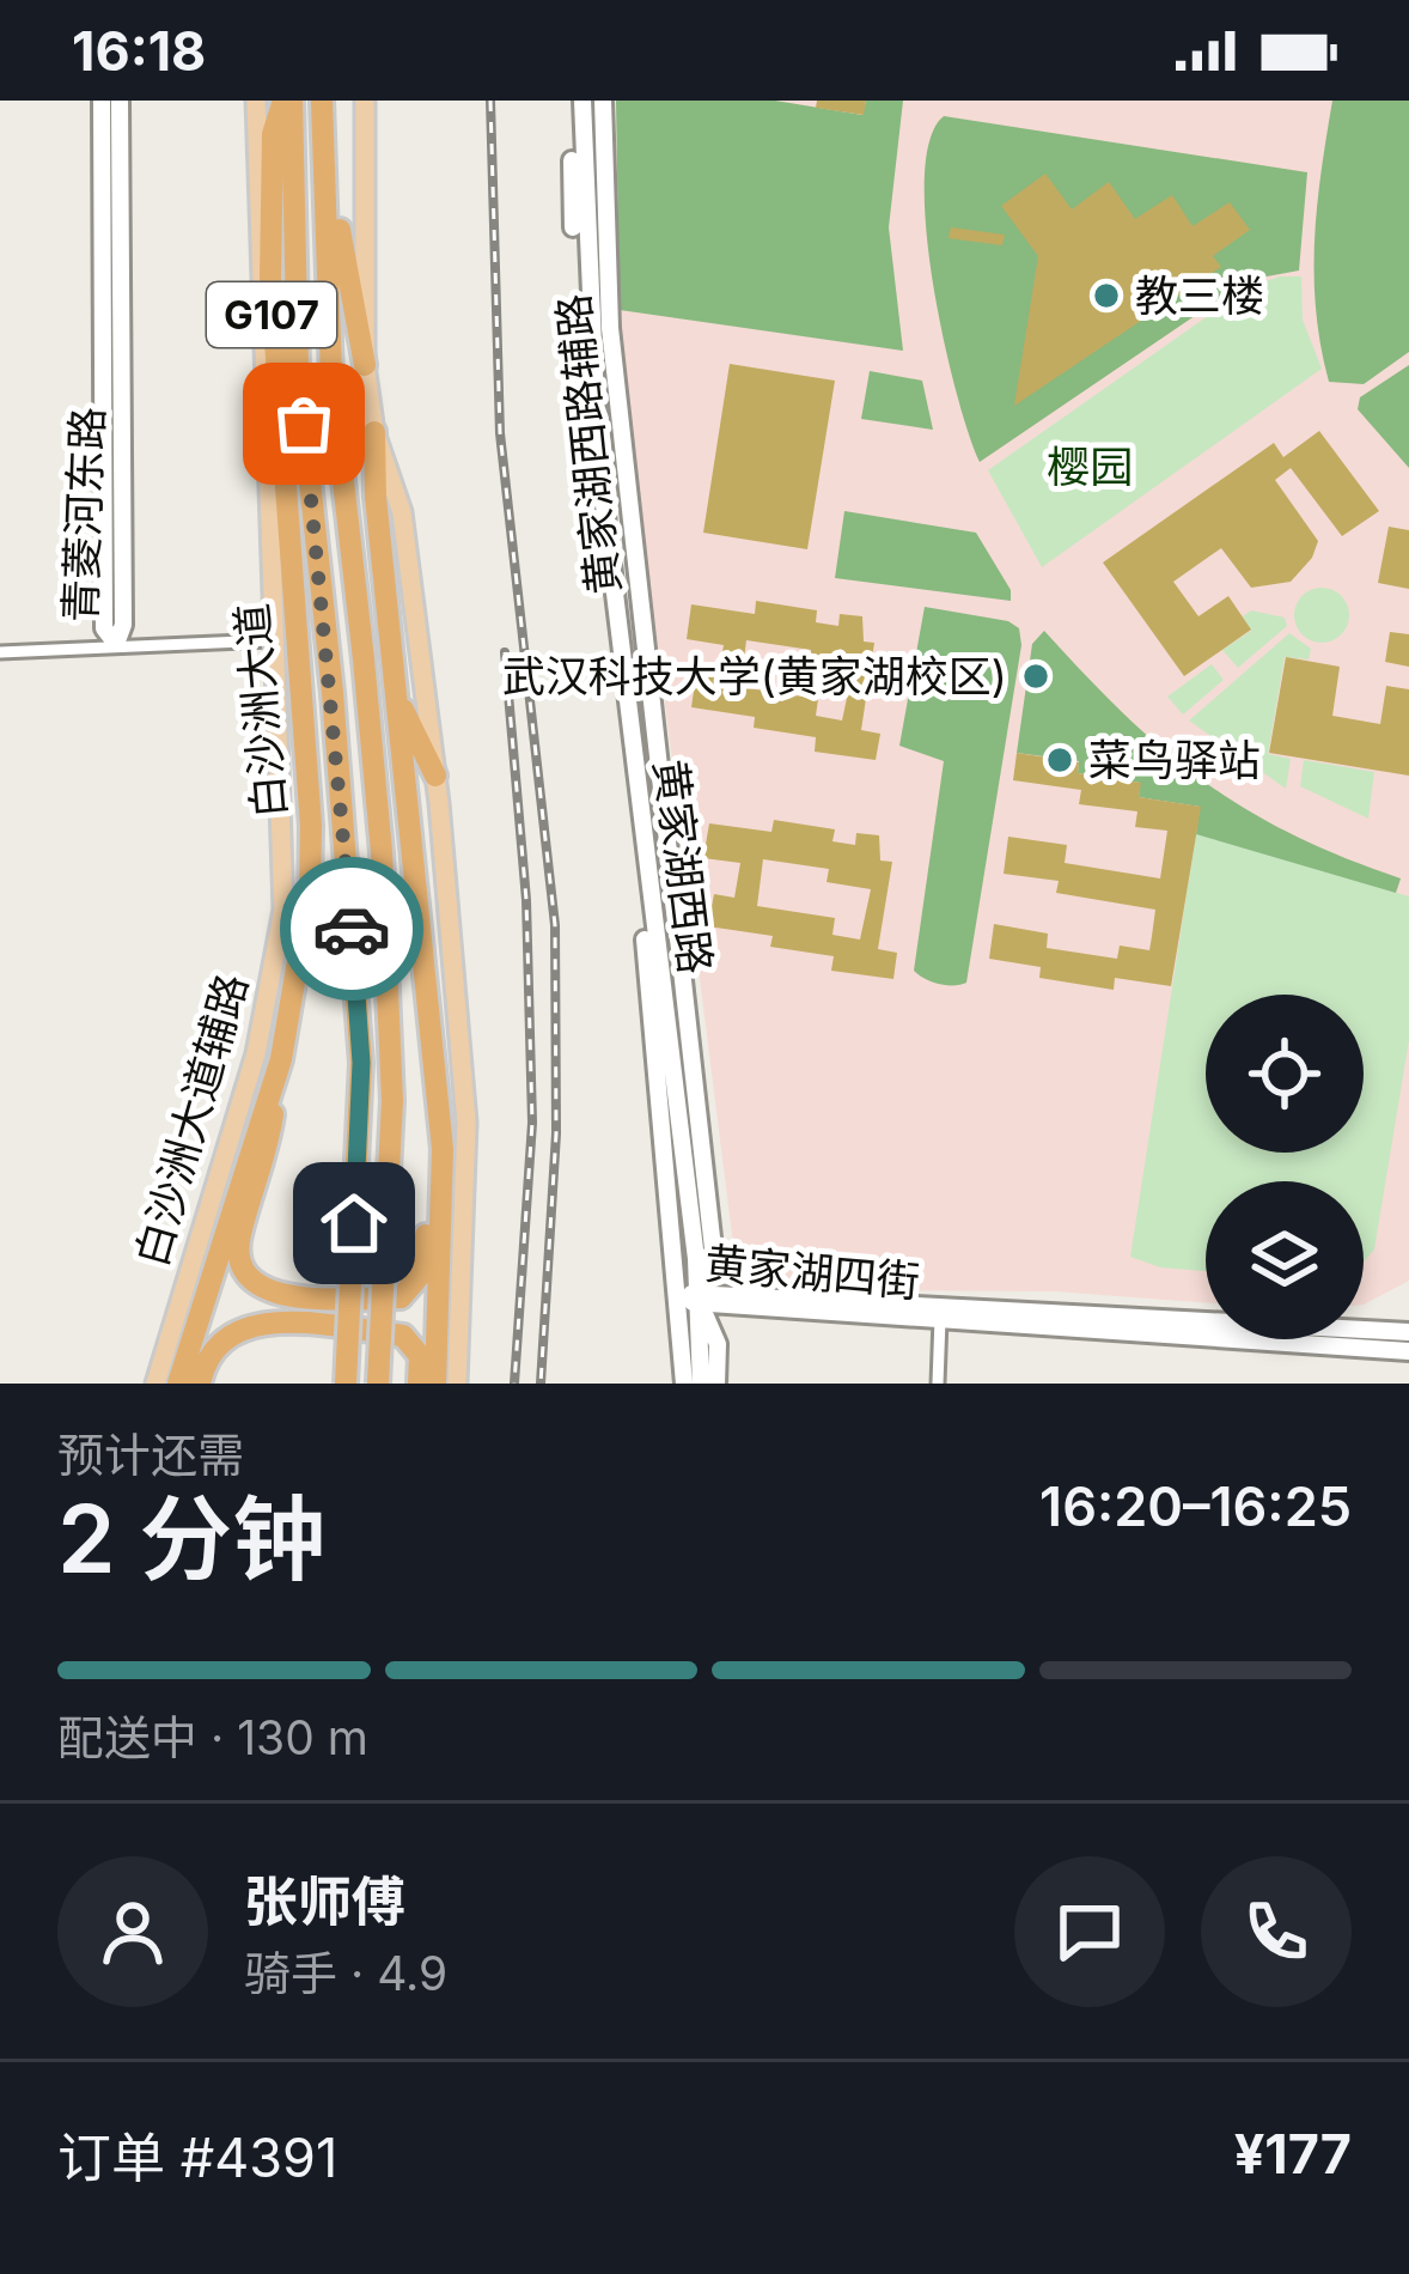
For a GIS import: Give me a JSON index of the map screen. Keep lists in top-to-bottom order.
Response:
{
  "streets": {
    "highway": ["G107", "白沙洲大道"],
    "main road": ["白沙洲大道辅路"],
    "street": [
      "黄家湖西路辅路",
      "青菱河东路",
      "黄家湖西路",
      "黄家湖四街"
    ]
  },
  "crossings": [
    ["黄家湖西路辅路", "黄家湖西路"],
    ["黄家湖西路辅路", "黄家湖四街"],
    ["黄家湖西路", "黄家湖四街"]
  ],
  "parks": ["樱园"],
  "places": ["教三楼", "武汉科技大学(黄家湖校区)", "菜鸟驿站"],
  "page": {
    "status": "16:18",
    "heading": ["2 分钟", "预计还需", "16:20–16:25"],
    "panel": [
      "张师傅",
      "骑手 · 4.9",
      "订单 #4391",
      "¥177"
    ],
    "bar": "配送中 · 130 m"
  }
}
